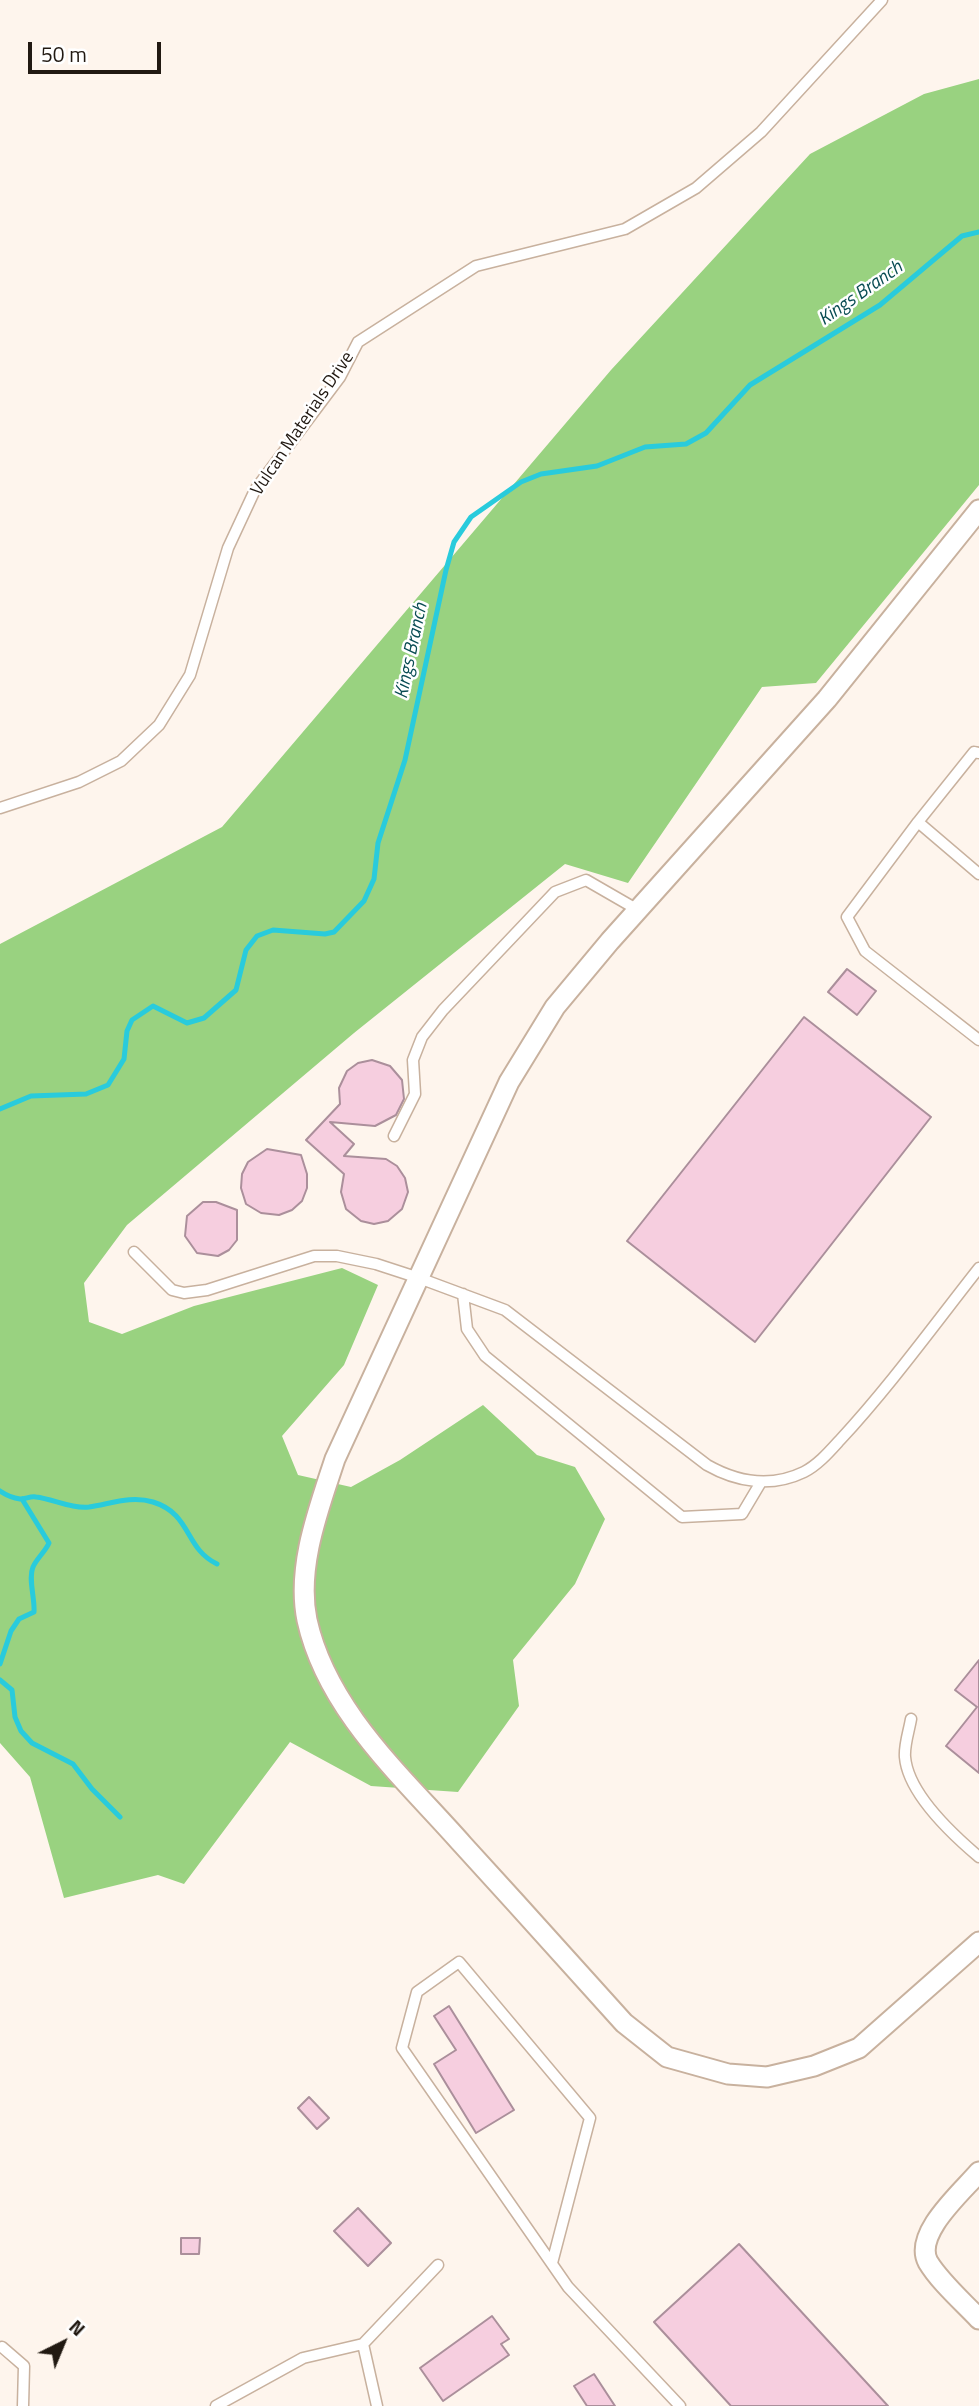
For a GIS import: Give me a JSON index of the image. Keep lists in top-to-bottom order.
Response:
{
  "streets": {
    "lane": ["Vulcan Materials Drive"]
  },
  "water": ["Kings Branch"],
  "scale_bar": "50 m",
  "north": "top right"
}
